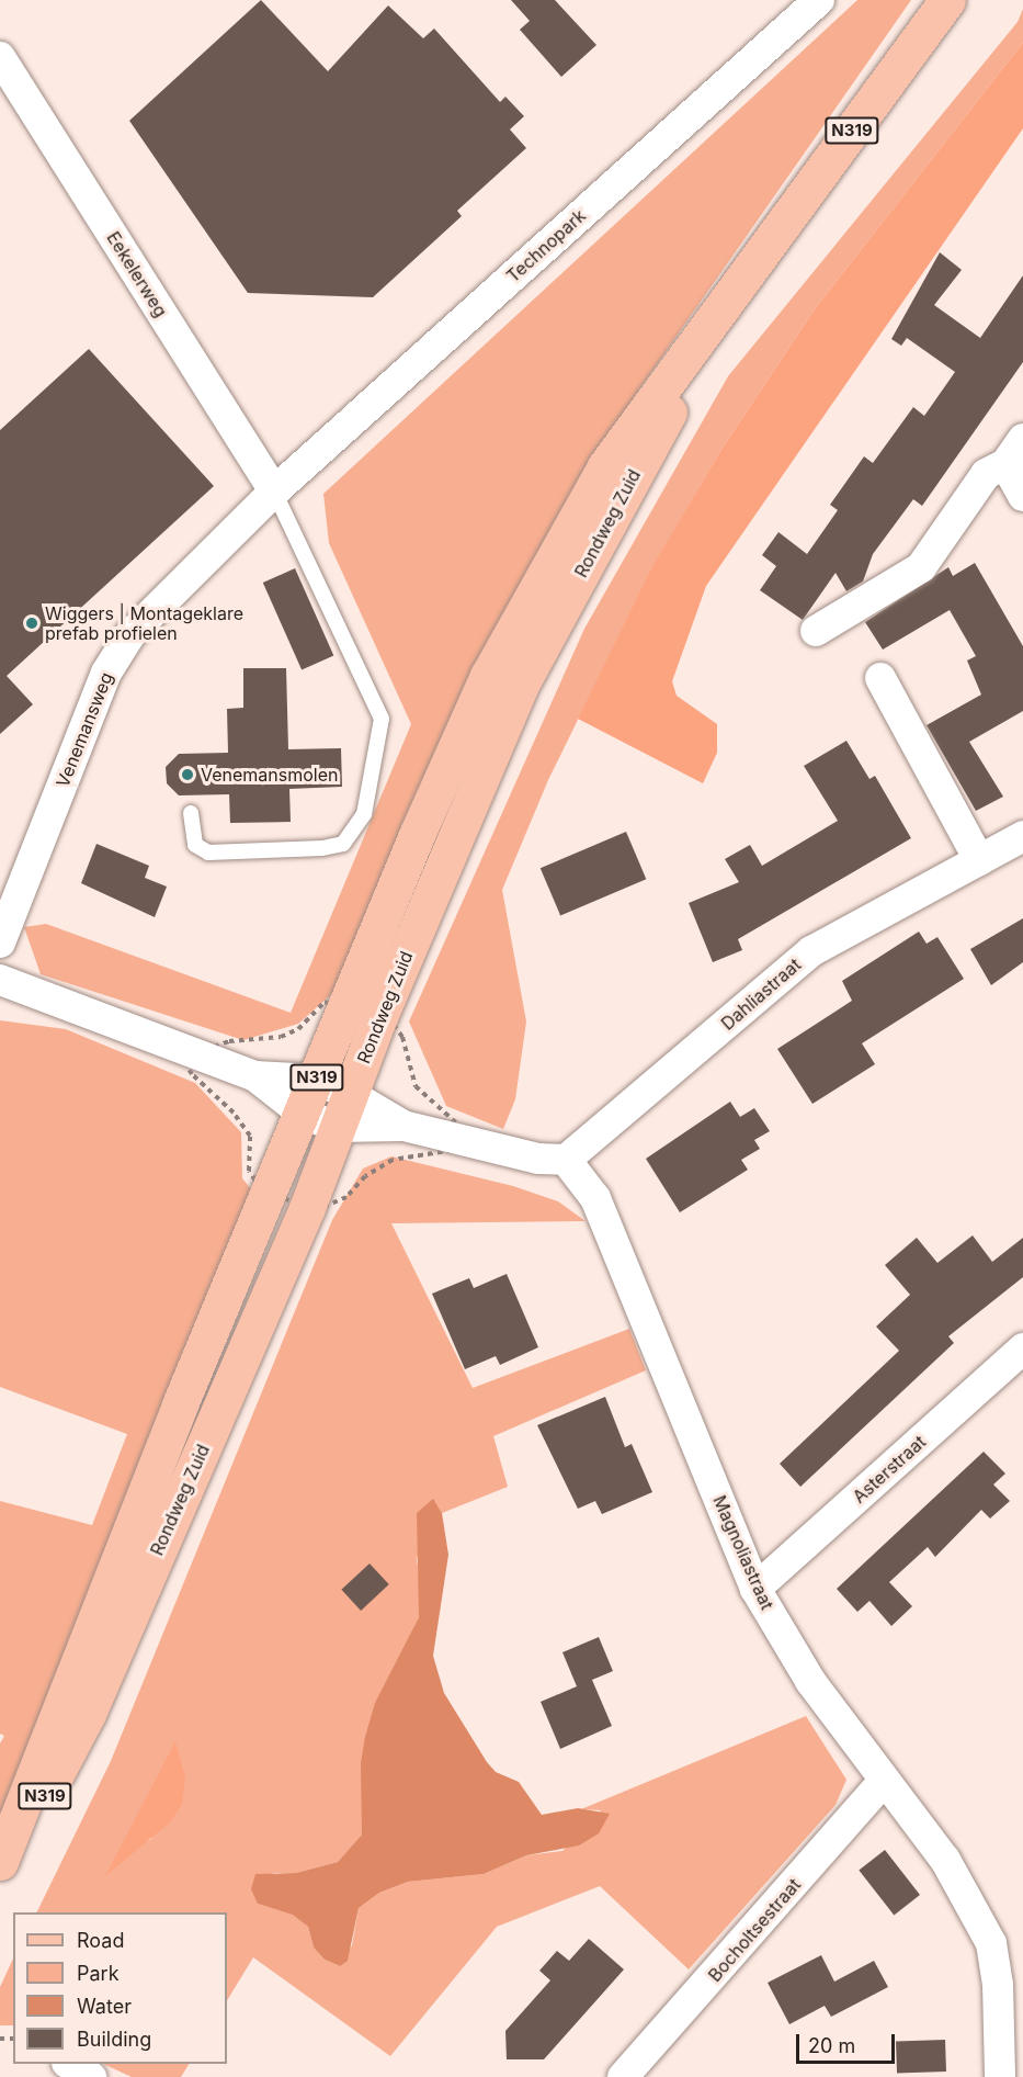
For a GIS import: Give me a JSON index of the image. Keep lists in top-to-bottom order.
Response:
{
  "streets": {
    "main road": ["N319", "Rondweg Zuid"],
    "street": [
      "Technopark",
      "Eekelerweg",
      "Venemansweg",
      "Dahliastraat",
      "Asterstraat",
      "Magnoliastraat",
      "Bocholtsestraat"
    ]
  },
  "crossings": [
    ["Technopark", "Eekelerweg"],
    ["Technopark", "Venemansweg"],
    ["Eekelerweg", "Venemansweg"],
    ["Dahliastraat", "Magnoliastraat"],
    ["Asterstraat", "Magnoliastraat"],
    ["Magnoliastraat", "Bocholtsestraat"]
  ],
  "places": ["Wiggers | Montageklare prefab profielen", "Venemansmolen"],
  "legend": [
    "Road",
    "Park",
    "Water",
    "Building"
  ],
  "scale_bar": "20 m"
}
